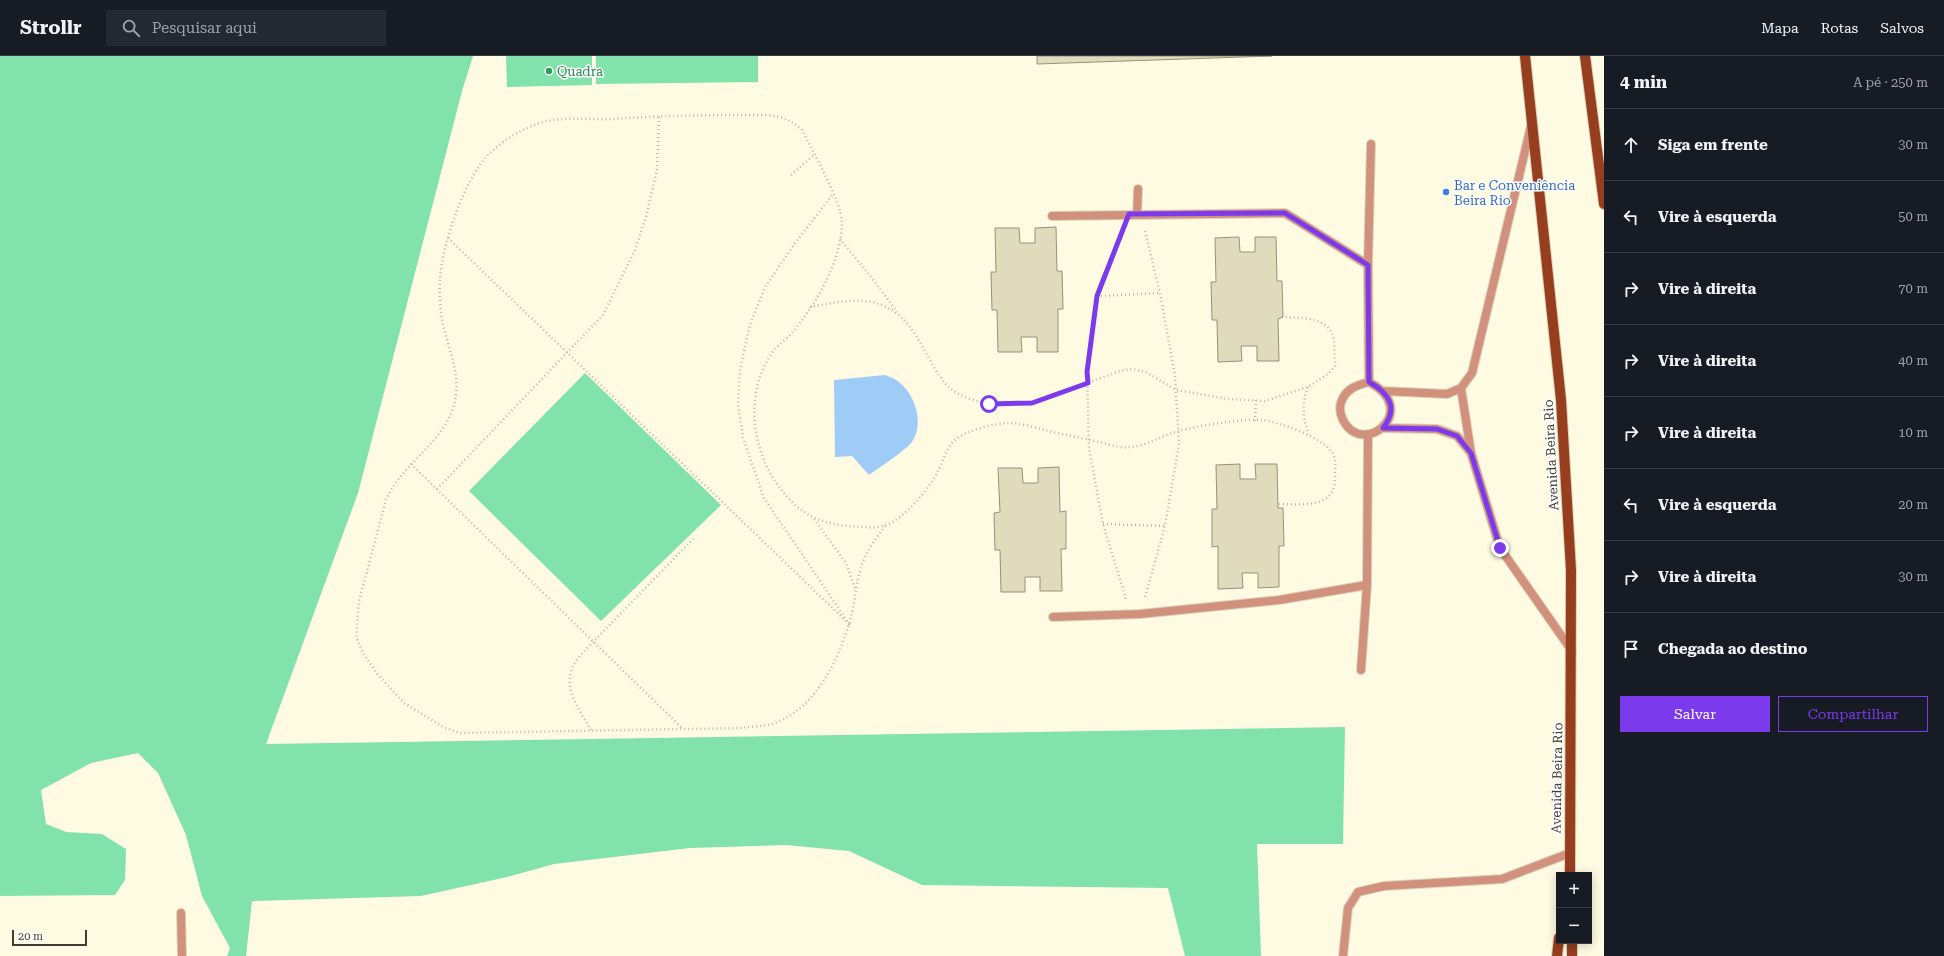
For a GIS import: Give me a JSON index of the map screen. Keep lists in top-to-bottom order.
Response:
{
  "streets": {
    "main road": ["Avenida Beira Rio"]
  },
  "places": ["Quadra", "Bar e Conveniência Beira Rio"],
  "scale_bar": "20 m",
  "page": {
    "header": "Strollr",
    "search": "Pesquisar aqui",
    "nav": ["Mapa", "Rotas", "Salvos"],
    "heading": ["4 min", "A pé · 250 m"],
    "list": [
      ["Siga em frente", "30 m"],
      ["Vire à esquerda", "50 m"],
      ["Vire à direita", "70 m"],
      ["Vire à direita", "40 m"],
      ["Vire à direita", "10 m"],
      ["Vire à esquerda", "20 m"],
      ["Vire à direita", "30 m"],
      "Chegada ao destino"
    ],
    "buttons": ["Salvar", "Compartilhar"],
    "map_buttons": ["+", "−"],
    "scale": "20 m"
  }
}
